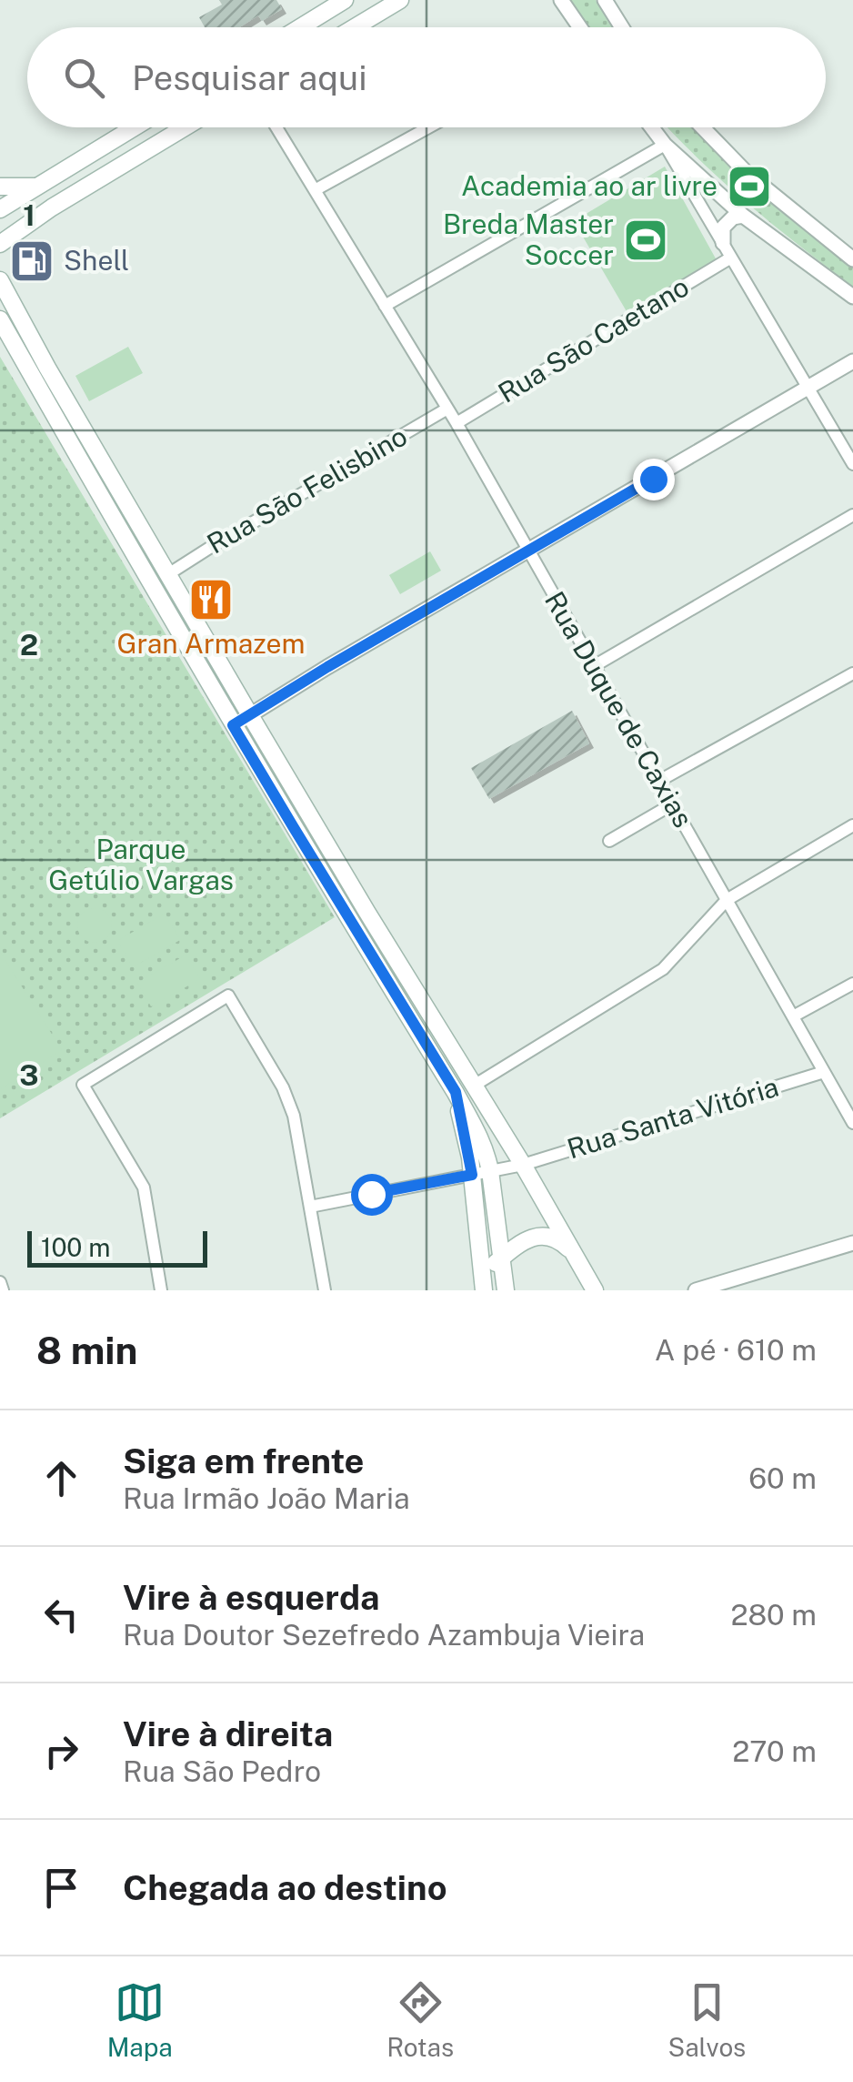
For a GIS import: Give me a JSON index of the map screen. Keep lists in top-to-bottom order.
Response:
{
  "streets": {
    "street": [
      "Rua São Caetano",
      "Rua São Felisbino",
      "Rua Duque de Caxias",
      "Rua Santa Vitória"
    ]
  },
  "crossings": [
    ["Rua São Caetano", "Rua Duque de Caxias"],
    ["Rua São Felisbino", "Rua Duque de Caxias"],
    ["Rua Duque de Caxias", "Rua Santa Vitória"]
  ],
  "parks": ["Parque Getúlio Vargas"],
  "places": {
    "sports": ["Academia ao ar livre", "Breda Master Soccer"],
    "fuel station": ["Shell"],
    "restaurant": ["Gran Armazem"]
  },
  "scale_bar": "100 m",
  "page": {
    "search": "Pesquisar aqui",
    "scale": "100 m",
    "heading": ["8 min", "A pé · 610 m"],
    "list": [
      ["Siga em frente", "Rua Irmão João Maria", "60 m"],
      ["Vire à esquerda", "Rua Doutor Sezefredo Azambuja Vieira", "280 m"],
      ["Vire à direita", "Rua São Pedro", "270 m"],
      "Chegada ao destino"
    ],
    "nav": ["Mapa", "Rotas", "Salvos"]
  },
  "grid": {
    "rows": ["1", "2", "3"]
  }
}
